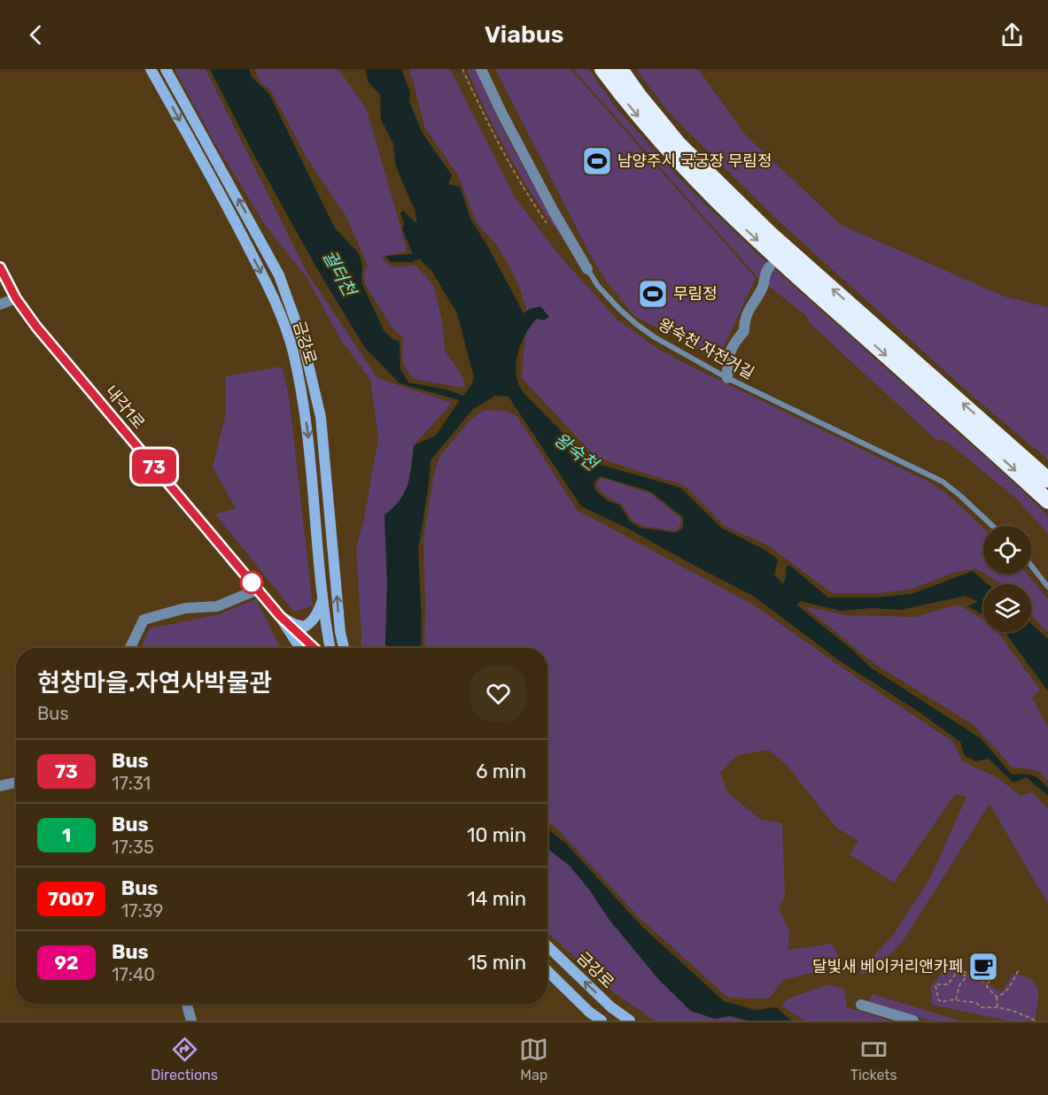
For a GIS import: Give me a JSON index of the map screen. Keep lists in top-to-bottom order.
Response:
{
  "streets": {
    "main road": ["금강로"],
    "street": ["내각1로"],
    "lane": ["왕숙천 자전거길"]
  },
  "water": ["궐터천", "왕숙천"],
  "places": {
    "sports": ["남양주시 국궁장 무림정", "무림정"],
    "cafe": ["달빛새 베이커리앤카페"]
  },
  "lines": ["bus line 73"],
  "page": {
    "header": "Viabus",
    "on_map": "73",
    "heading": ["현창마을.자연사박물관", "Bus"],
    "list": [
      {
        "mark": "73",
        "name": "Bus",
        "note": "17:31",
        "value": "6 min"
      },
      {
        "mark": "1",
        "name": "Bus",
        "note": "17:35",
        "value": "10 min"
      },
      {
        "mark": "7007",
        "name": "Bus",
        "note": "17:39",
        "value": "14 min"
      },
      {
        "mark": "92",
        "name": "Bus",
        "note": "17:40",
        "value": "15 min"
      }
    ],
    "tabs": ["Directions", "Map", "Tickets"]
  }
}
